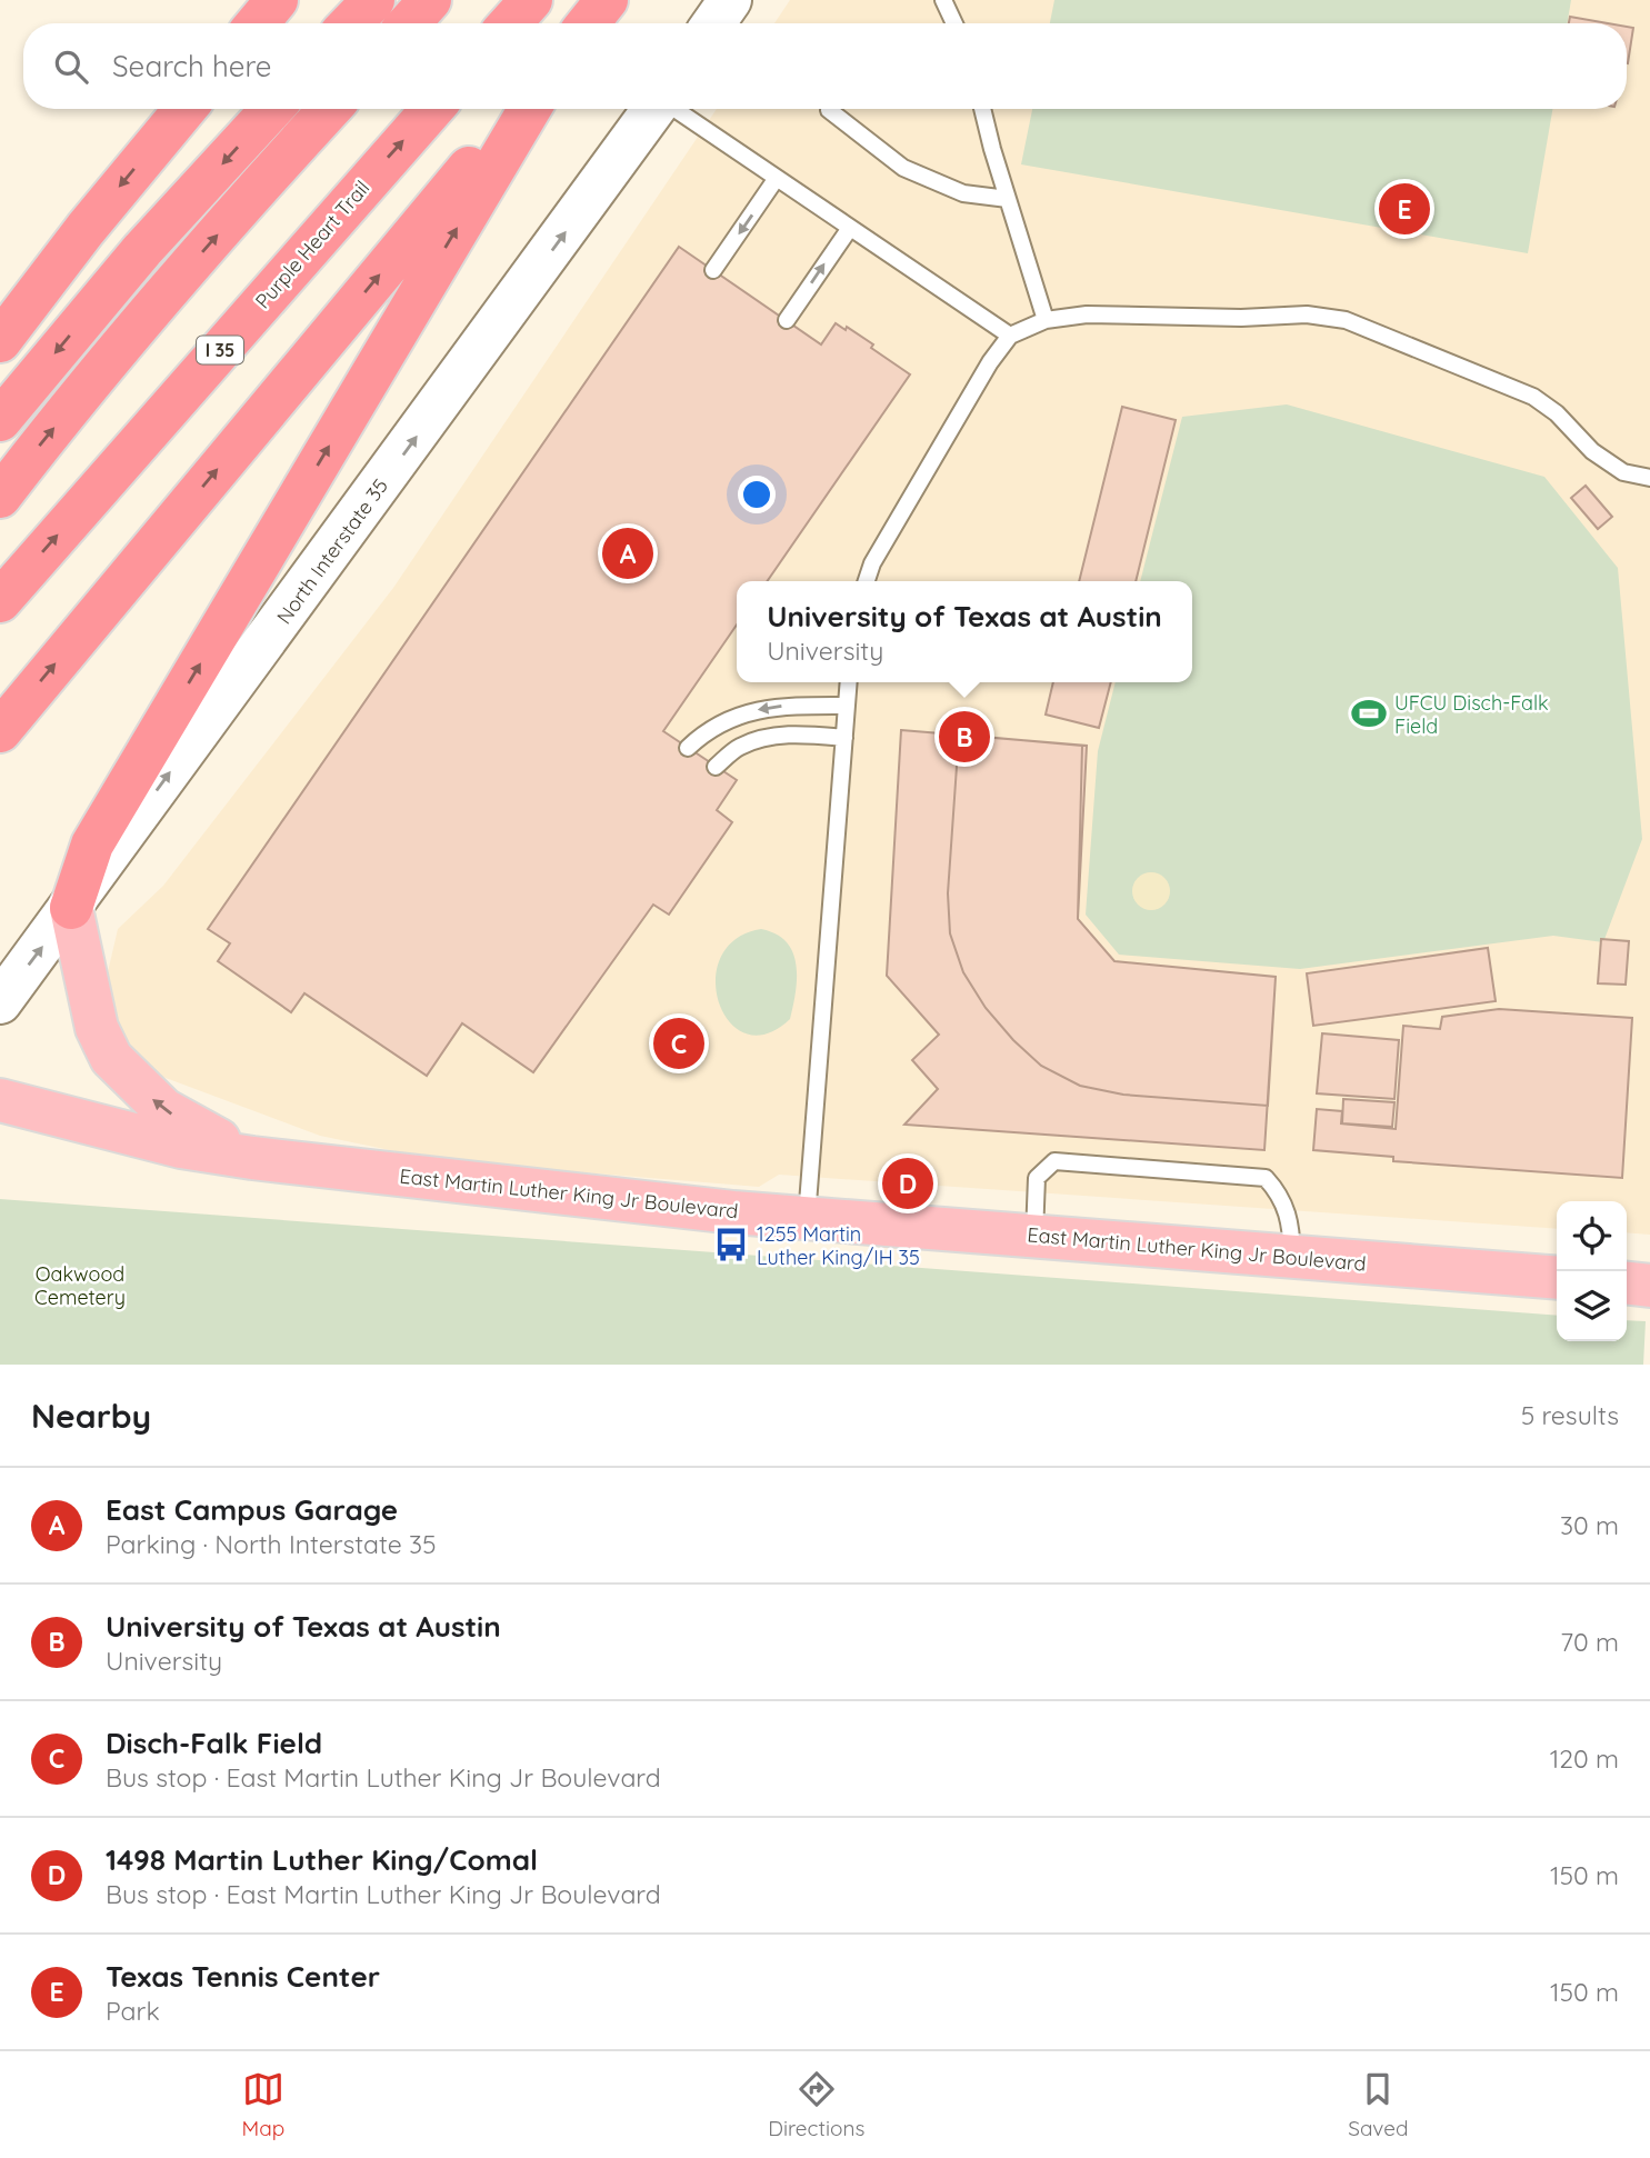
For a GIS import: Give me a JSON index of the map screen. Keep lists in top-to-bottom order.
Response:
{
  "streets": {
    "highway": ["Purple Heart Trail", "I 35"],
    "main road": ["North Interstate 35", "East Martin Luther King Jr Boulevard"]
  },
  "one_way": ["North Interstate 35"],
  "parks": ["Oakwood Cemetery"],
  "places": {
    "sports": ["UFCU Disch-Falk Field"],
    "bus stop": ["1255 Martin Luther King/IH 35"]
  },
  "page": {
    "search": "Search here",
    "pins": [
      "E",
      "A",
      "B",
      "C",
      "D"
    ],
    "popup": ["University of Texas at Austin", "University"],
    "heading": ["Nearby", "5 results"],
    "list": [
      {
        "mark": "A",
        "name": "East Campus Garage",
        "note": "Parking · North Interstate 35",
        "value": "30 m"
      },
      {
        "mark": "B",
        "name": "University of Texas at Austin",
        "note": "University",
        "value": "70 m"
      },
      {
        "mark": "C",
        "name": "Disch-Falk Field",
        "note": "Bus stop · East Martin Luther King Jr Boulevard",
        "value": "120 m"
      },
      {
        "mark": "D",
        "name": "1498 Martin Luther King/Comal",
        "note": "Bus stop · East Martin Luther King Jr Boulevard",
        "value": "150 m"
      },
      {
        "mark": "E",
        "name": "Texas Tennis Center",
        "note": "Park",
        "value": "150 m"
      }
    ],
    "nav": ["Map", "Directions", "Saved"]
  }
}
